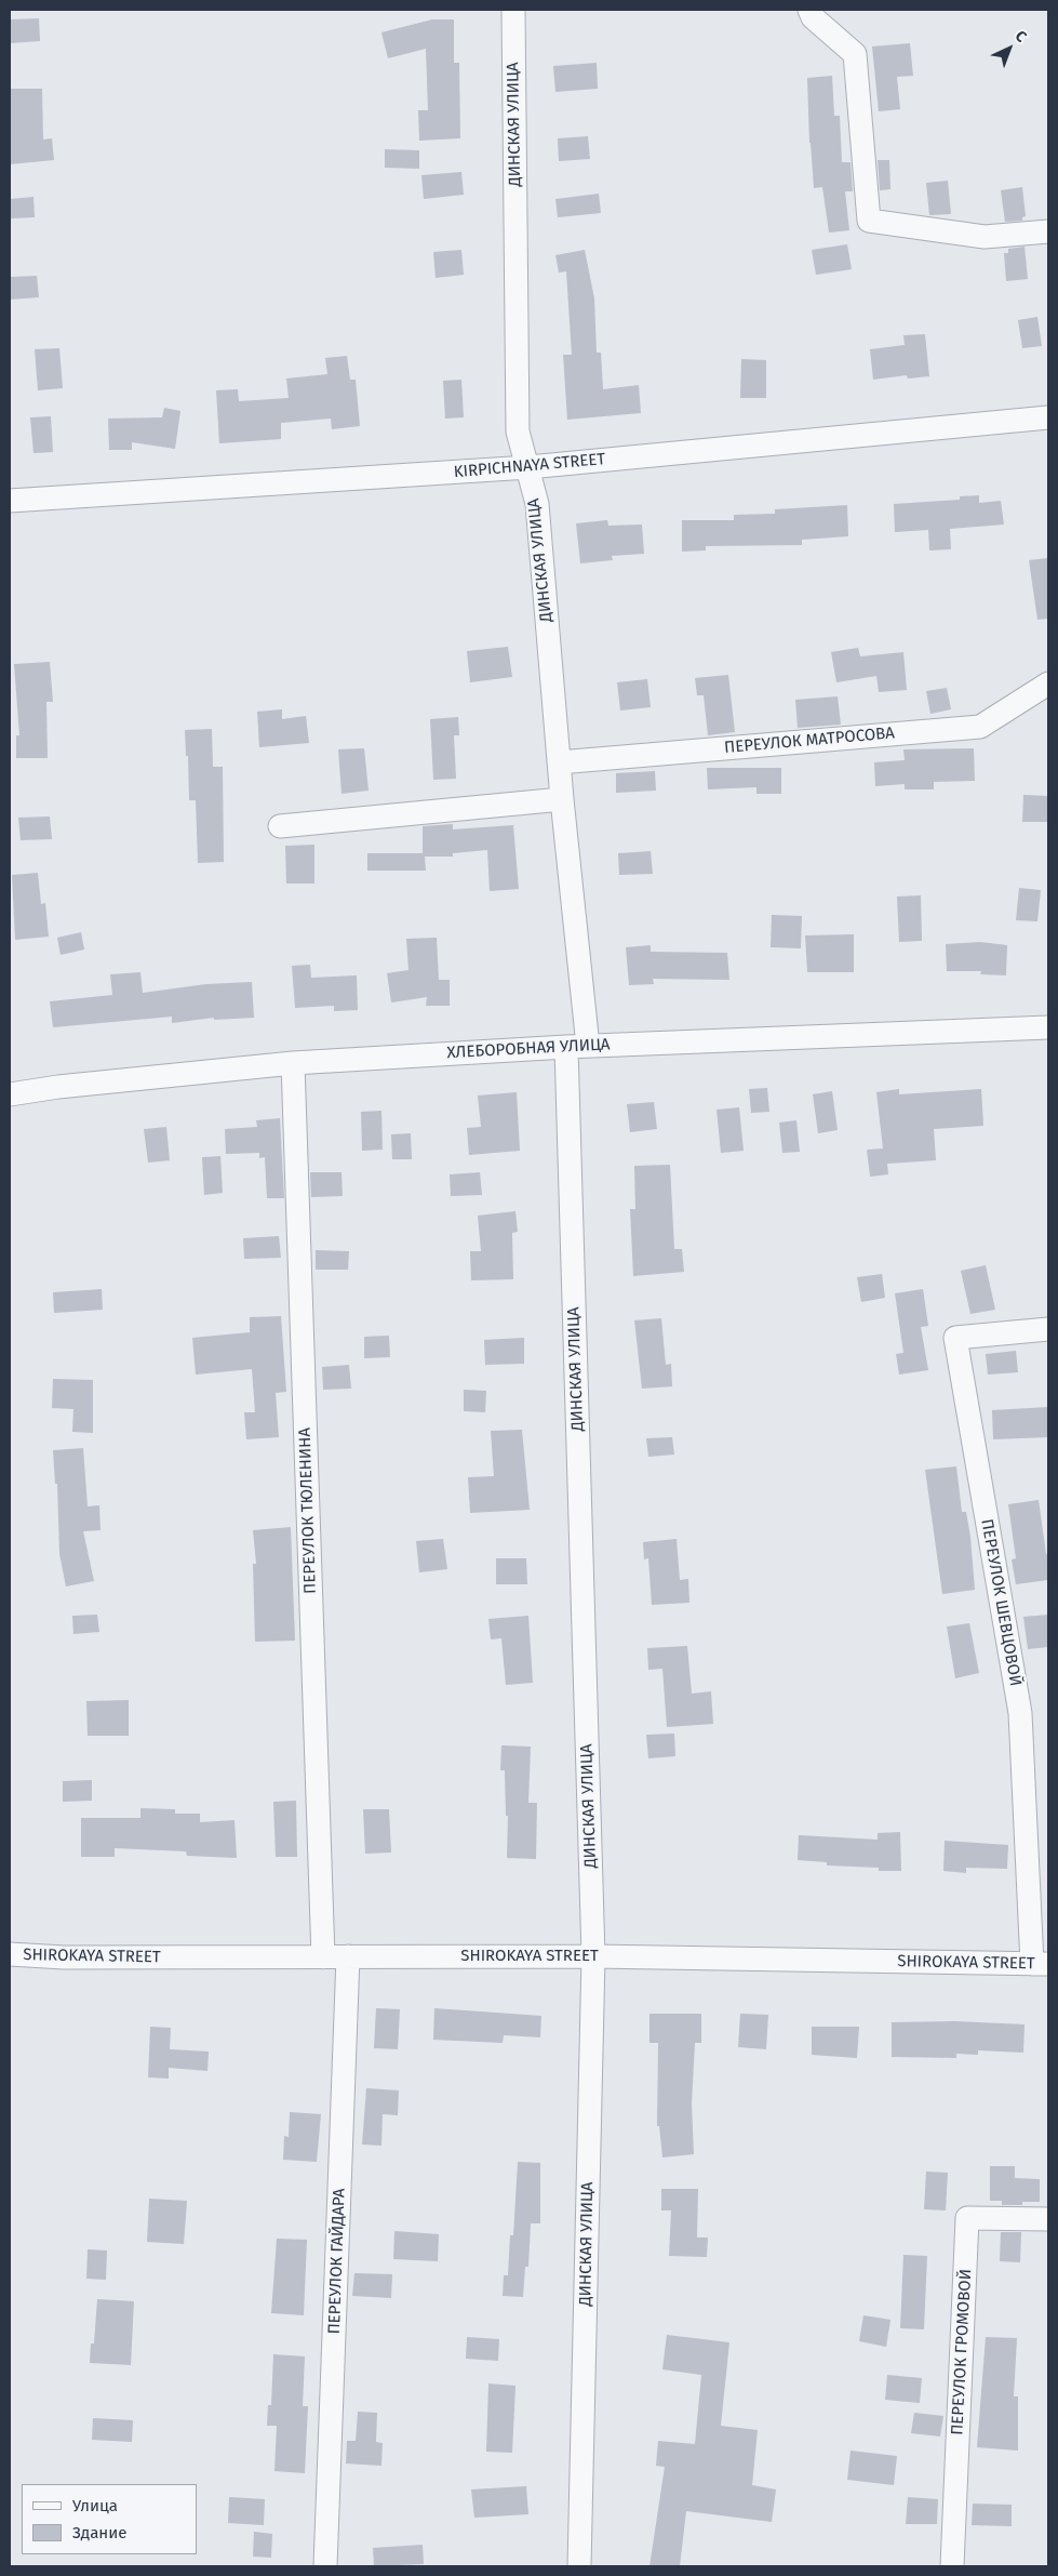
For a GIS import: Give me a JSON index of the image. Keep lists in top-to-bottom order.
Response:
{
  "streets": {
    "street": [
      "ДИНСКАЯ УЛИЦА",
      "KIRPICHNAYA STREET",
      "ПЕРЕУЛОК МАТРОСОВА",
      "ХЛЕБОРОБНАЯ УЛИЦА",
      "ПЕРЕУЛОК ТЮЛЕНИНА",
      "ПЕРЕУЛОК ШЕВЦОВОЙ",
      "SHIROKAYA STREET",
      "ПЕРЕУЛОК ГАЙДАРА",
      "ПЕРЕУЛОК ГРОМОВОЙ"
    ]
  },
  "crossings": [
    ["ДИНСКАЯ УЛИЦА", "KIRPICHNAYA STREET"],
    ["ДИНСКАЯ УЛИЦА", "ПЕРЕУЛОК МАТРОСОВА"],
    ["ДИНСКАЯ УЛИЦА", "ХЛЕБОРОБНАЯ УЛИЦА"],
    ["ДИНСКАЯ УЛИЦА", "SHIROKAYA STREET"],
    ["ХЛЕБОРОБНАЯ УЛИЦА", "ПЕРЕУЛОК ТЮЛЕНИНА"],
    ["ПЕРЕУЛОК ТЮЛЕНИНА", "SHIROKAYA STREET"],
    ["ПЕРЕУЛОК ШЕВЦОВОЙ", "SHIROKAYA STREET"],
    ["SHIROKAYA STREET", "ПЕРЕУЛОК ГАЙДАРА"]
  ],
  "legend": ["Улица", "Здание"],
  "north": "top right"
}
